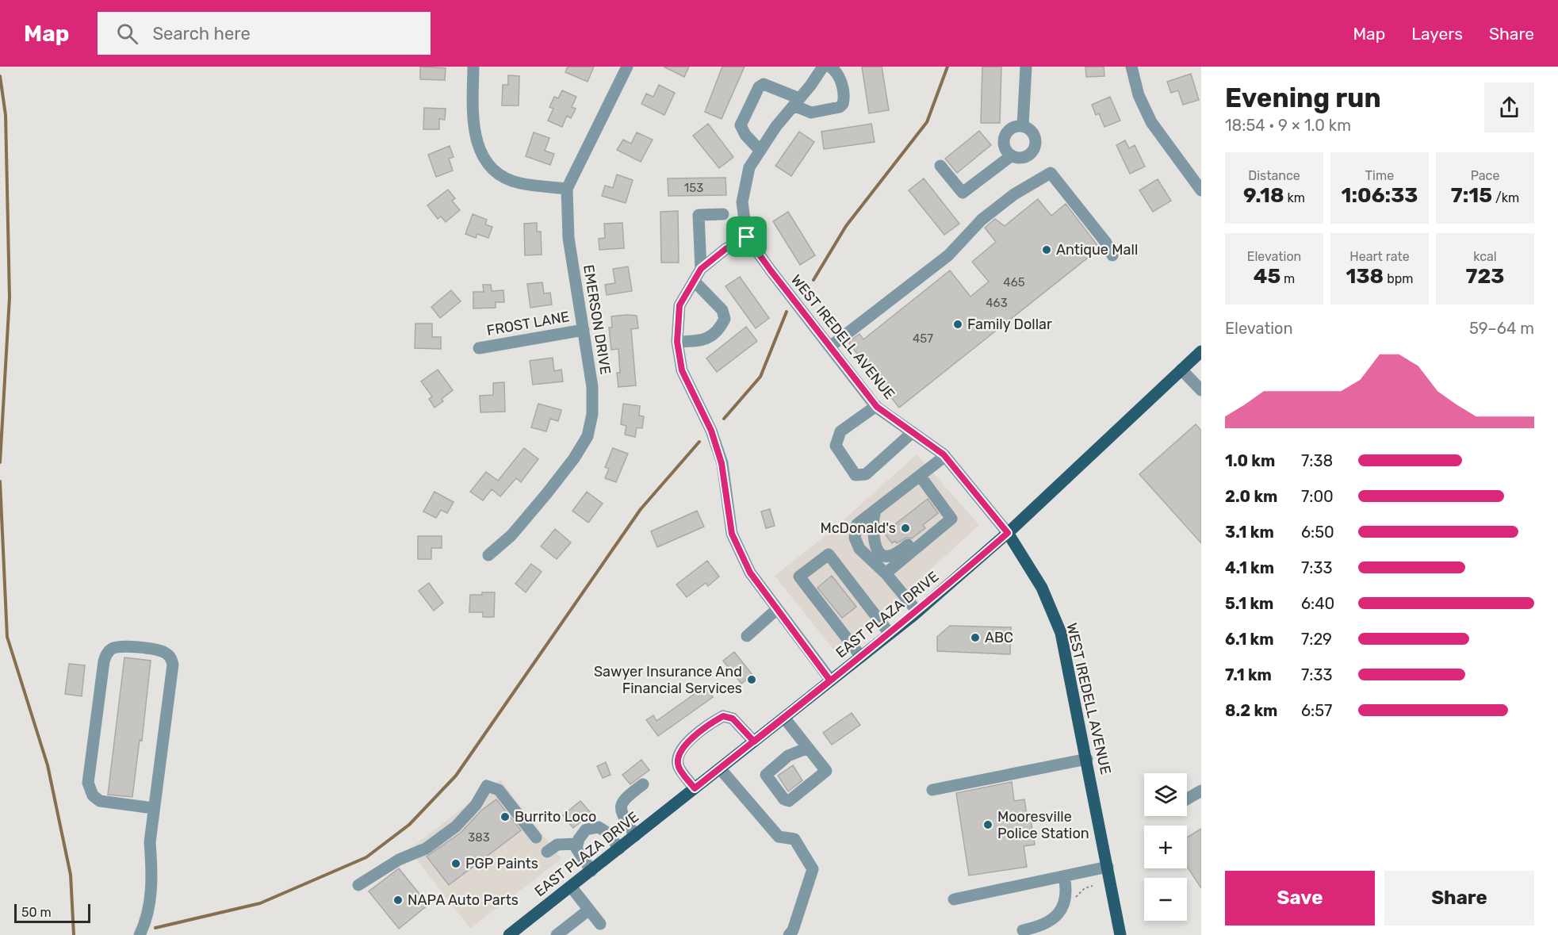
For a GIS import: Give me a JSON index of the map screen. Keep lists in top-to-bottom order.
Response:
{
  "streets": {
    "main road": ["WEST IREDELL AVENUE", "EAST PLAZA DRIVE"],
    "street": ["EMERSON DRIVE", "FROST LANE"]
  },
  "crossings": [
    ["EMERSON DRIVE", "FROST LANE"],
    ["WEST IREDELL AVENUE", "EAST PLAZA DRIVE"]
  ],
  "places": [
    "Antique Mall",
    "Family Dollar",
    "McDonald's",
    "ABC",
    "Sawyer Insurance And Financial Services",
    "Burrito Loco",
    "Mooresville Police Station",
    "PGP Paints",
    "NAPA Auto Parts"
  ],
  "house_numbers": [
    "153",
    "465",
    "463",
    "457",
    "383"
  ],
  "scale_bar": "50 m",
  "page": {
    "header": "Map",
    "search": "Search here",
    "nav": ["Map", "Layers", "Share"],
    "heading": ["Evening run", "18:54 · 9 × 1.0 km"],
    "stats": [
      ["Distance", "9.18 km"],
      ["Time", "1:06:33"],
      ["Pace", "7:15 /km"],
      ["Elevation", "45 m"],
      ["Heart rate", "138 bpm"],
      ["kcal", "723"]
    ],
    "chart": ["Elevation", "59–64 m"],
    "list": [
      {
        "name": "1.0 km",
        "note": "7:38"
      },
      {
        "name": "2.0 km",
        "note": "7:00"
      },
      {
        "name": "3.1 km",
        "note": "6:50"
      },
      {
        "name": "4.1 km",
        "note": "7:33"
      },
      {
        "name": "5.1 km",
        "note": "6:40"
      },
      {
        "name": "6.1 km",
        "note": "7:29"
      },
      {
        "name": "7.1 km",
        "note": "7:33"
      },
      {
        "name": "8.2 km",
        "note": "6:57"
      }
    ],
    "map_buttons": ["+", "−"],
    "buttons": ["Save", "Share"],
    "scale": "50 m"
  }
}
